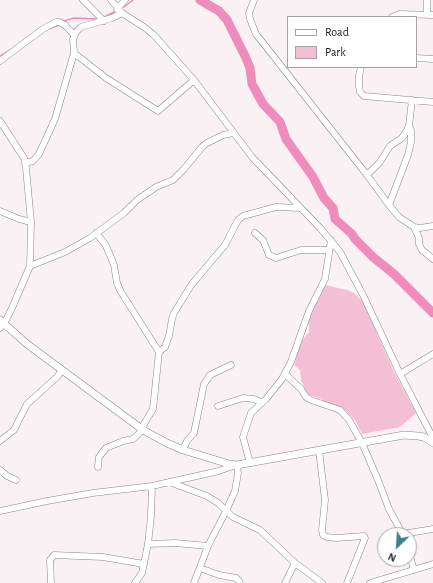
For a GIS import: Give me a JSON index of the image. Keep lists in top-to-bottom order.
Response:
{
  "legend": ["Road", "Park"],
  "north": "bottom left"
}
